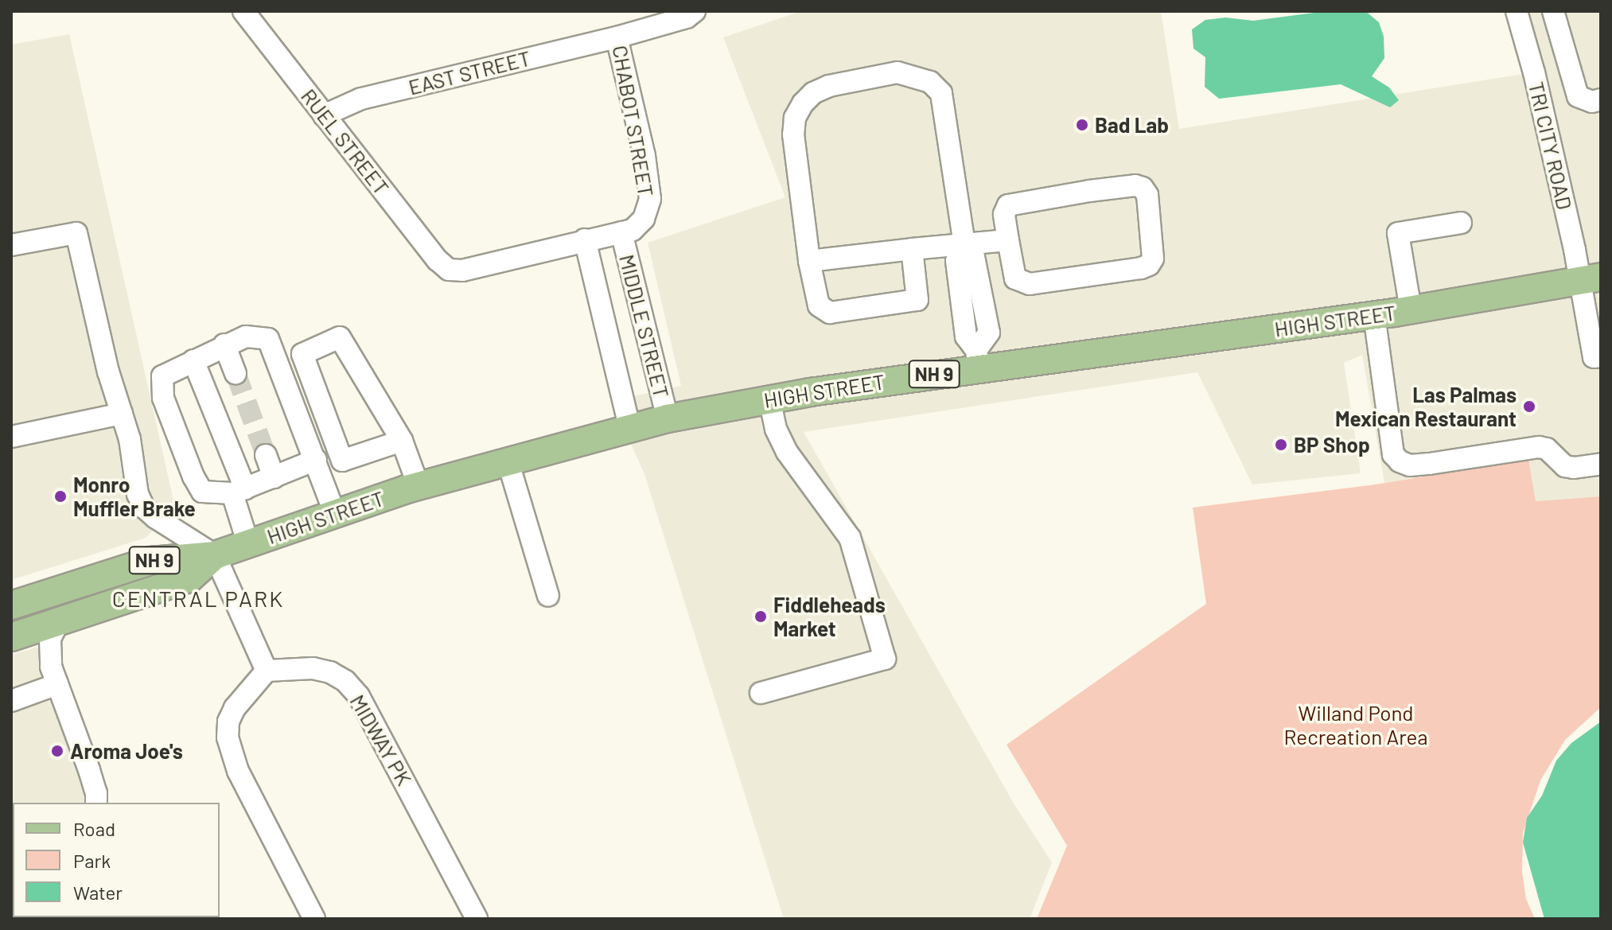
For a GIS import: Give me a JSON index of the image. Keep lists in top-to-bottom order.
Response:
{
  "streets": {
    "main road": ["HIGH STREET", "NH 9"],
    "street": [
      "EAST STREET",
      "CHABOT STREET",
      "RUEL STREET",
      "TRI CITY ROAD",
      "MIDDLE STREET",
      "MIDWAY PK"
    ]
  },
  "crossings": [
    ["EAST STREET", "CHABOT STREET"],
    ["EAST STREET", "RUEL STREET"],
    ["CHABOT STREET", "MIDDLE STREET"],
    ["RUEL STREET", "MIDDLE STREET"],
    ["TRI CITY ROAD", "HIGH STREET"],
    ["HIGH STREET", "MIDDLE STREET"]
  ],
  "districts": ["CENTRAL PARK"],
  "parks": ["Willand Pond Recreation Area"],
  "places": [
    "Bad Lab",
    "Las Palmas Mexican Restaurant",
    "BP Shop",
    "Monro Muffler Brake",
    "Fiddleheads Market",
    "Aroma Joe's"
  ],
  "legend": ["Road", "Park", "Water"]
}
